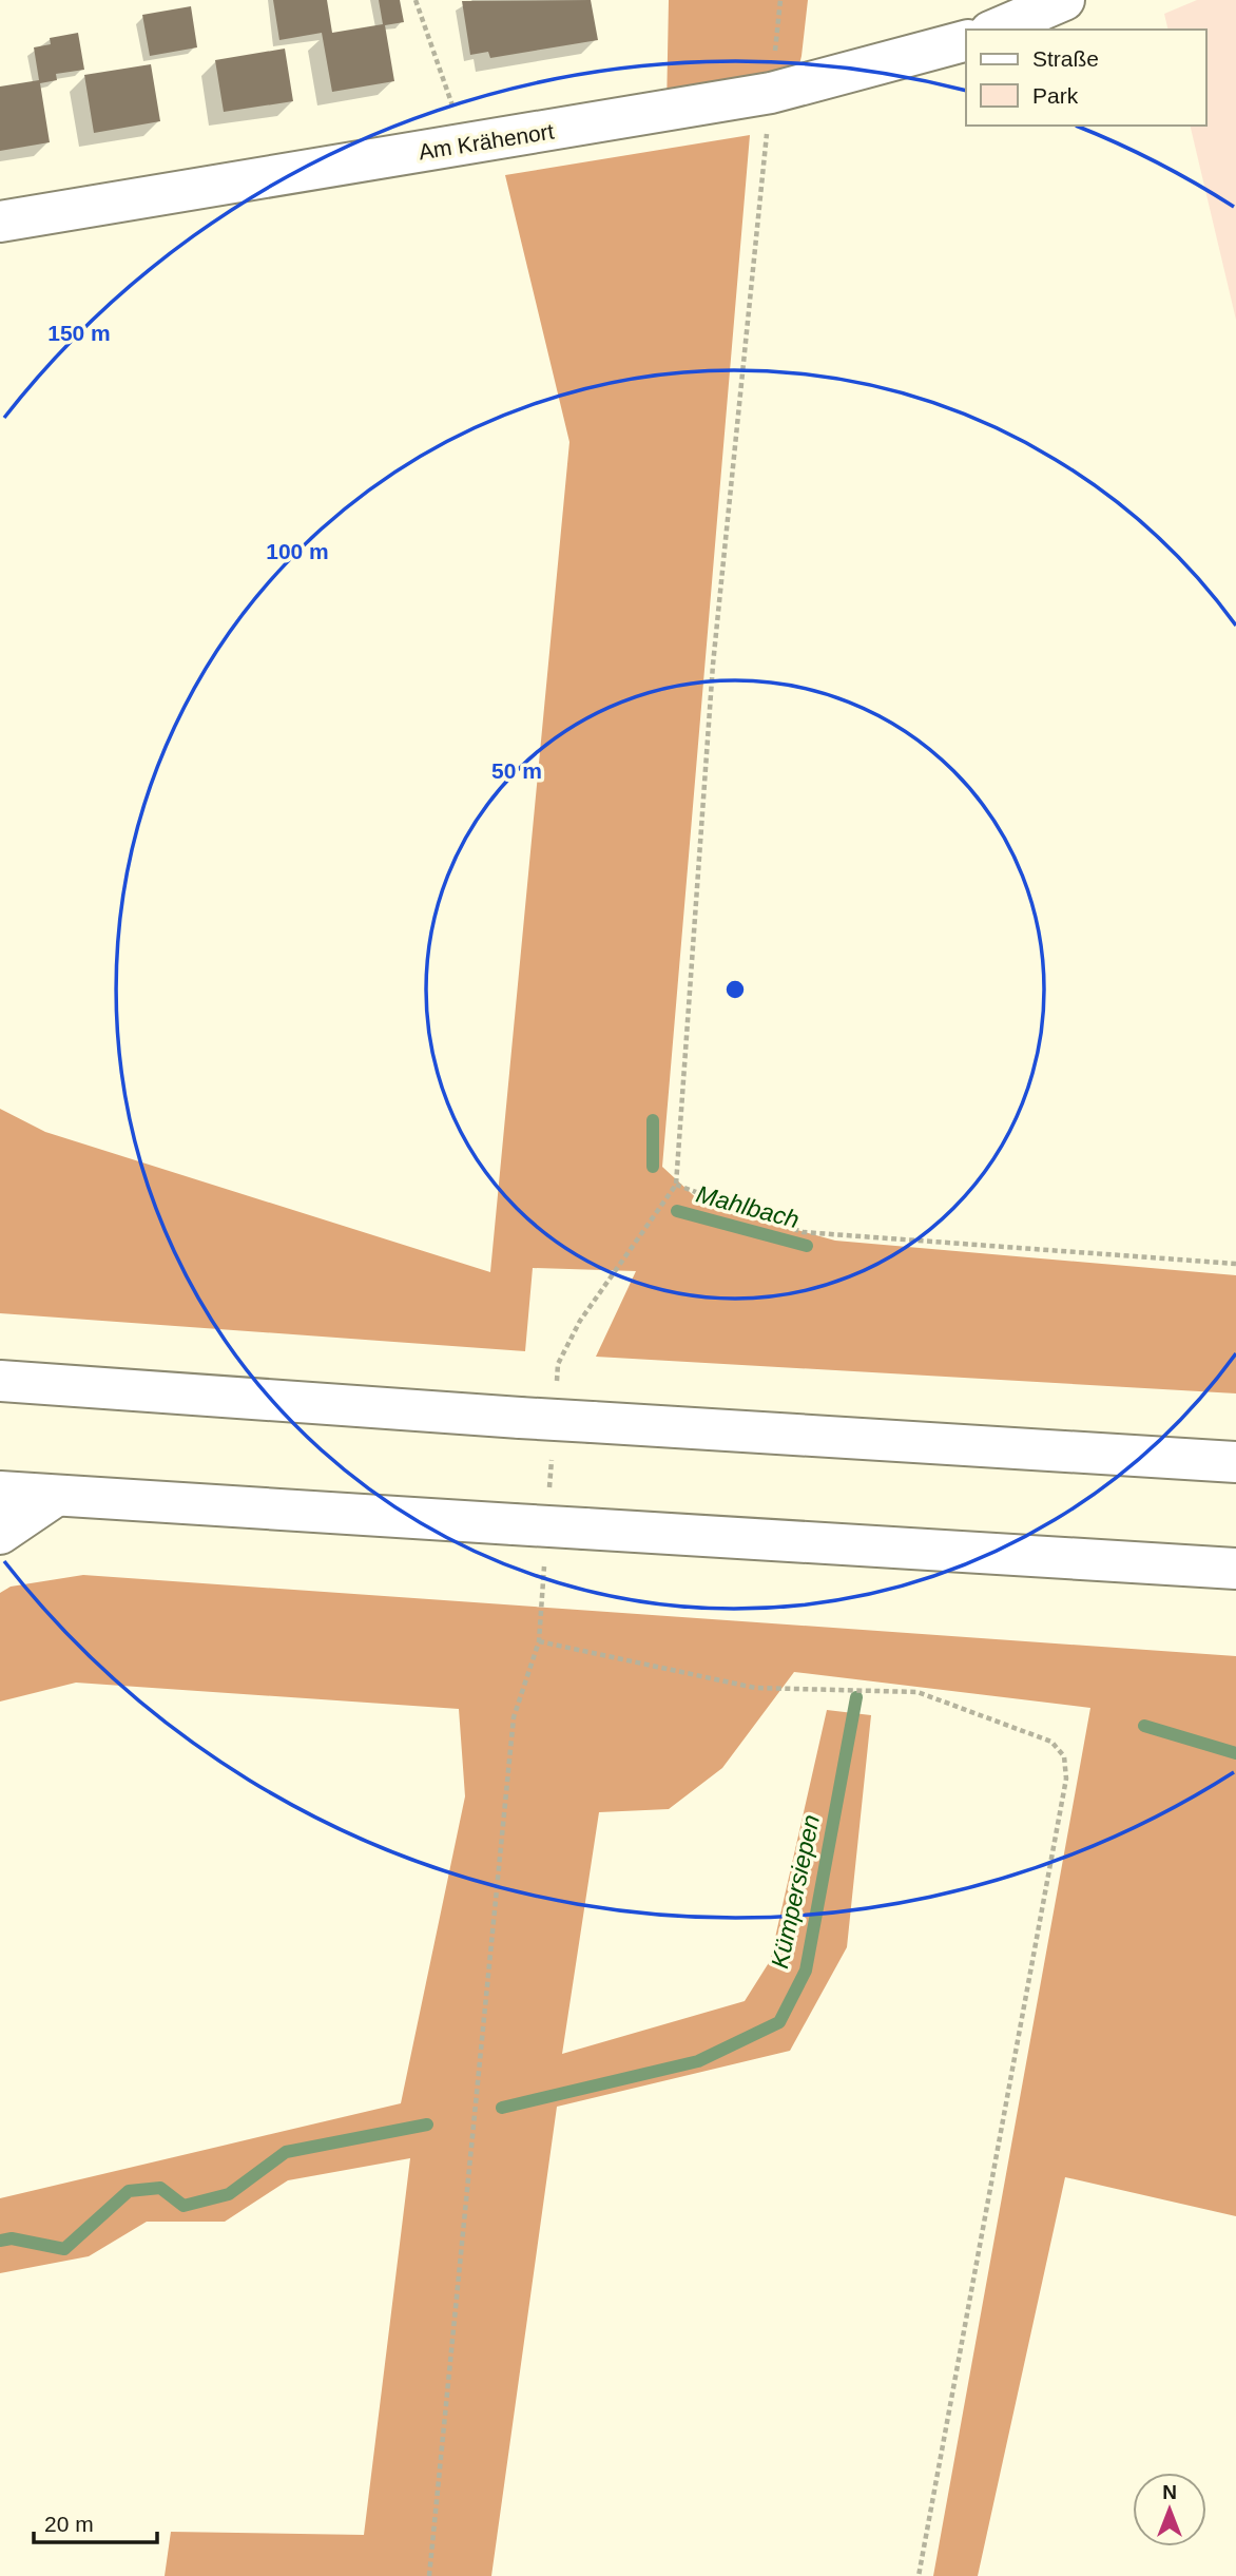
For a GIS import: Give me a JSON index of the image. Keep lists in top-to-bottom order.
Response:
{
  "streets": {
    "main road": ["Am Krähenort"]
  },
  "water": ["Mahlbach", "Kümpersiepen"],
  "legend": ["Straße", "Park"],
  "scale_bar": "20 m",
  "north": "top",
  "rings": ["150 m", "100 m", "50 m"]
}
